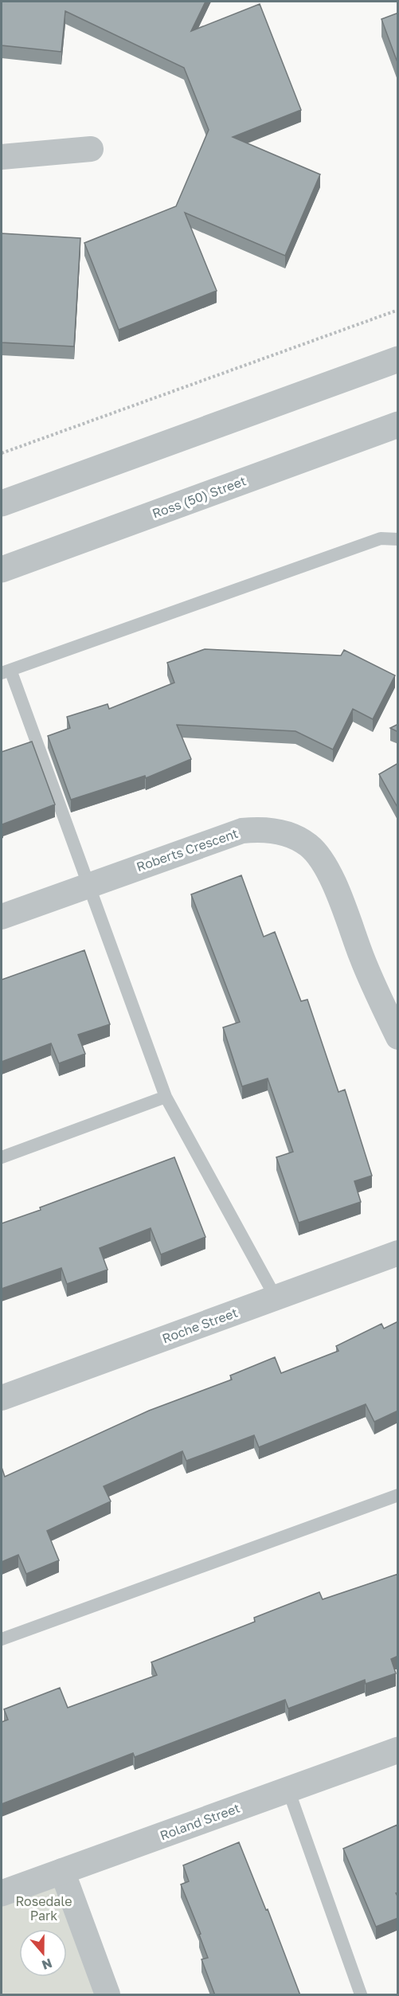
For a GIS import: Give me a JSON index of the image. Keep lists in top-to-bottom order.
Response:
{
  "streets": {
    "street": [
      "Ross (50) Street",
      "Roberts Crescent",
      "Roche Street",
      "Roland Street"
    ]
  },
  "parks": ["Rosedale Park"],
  "north": "bottom"
}
